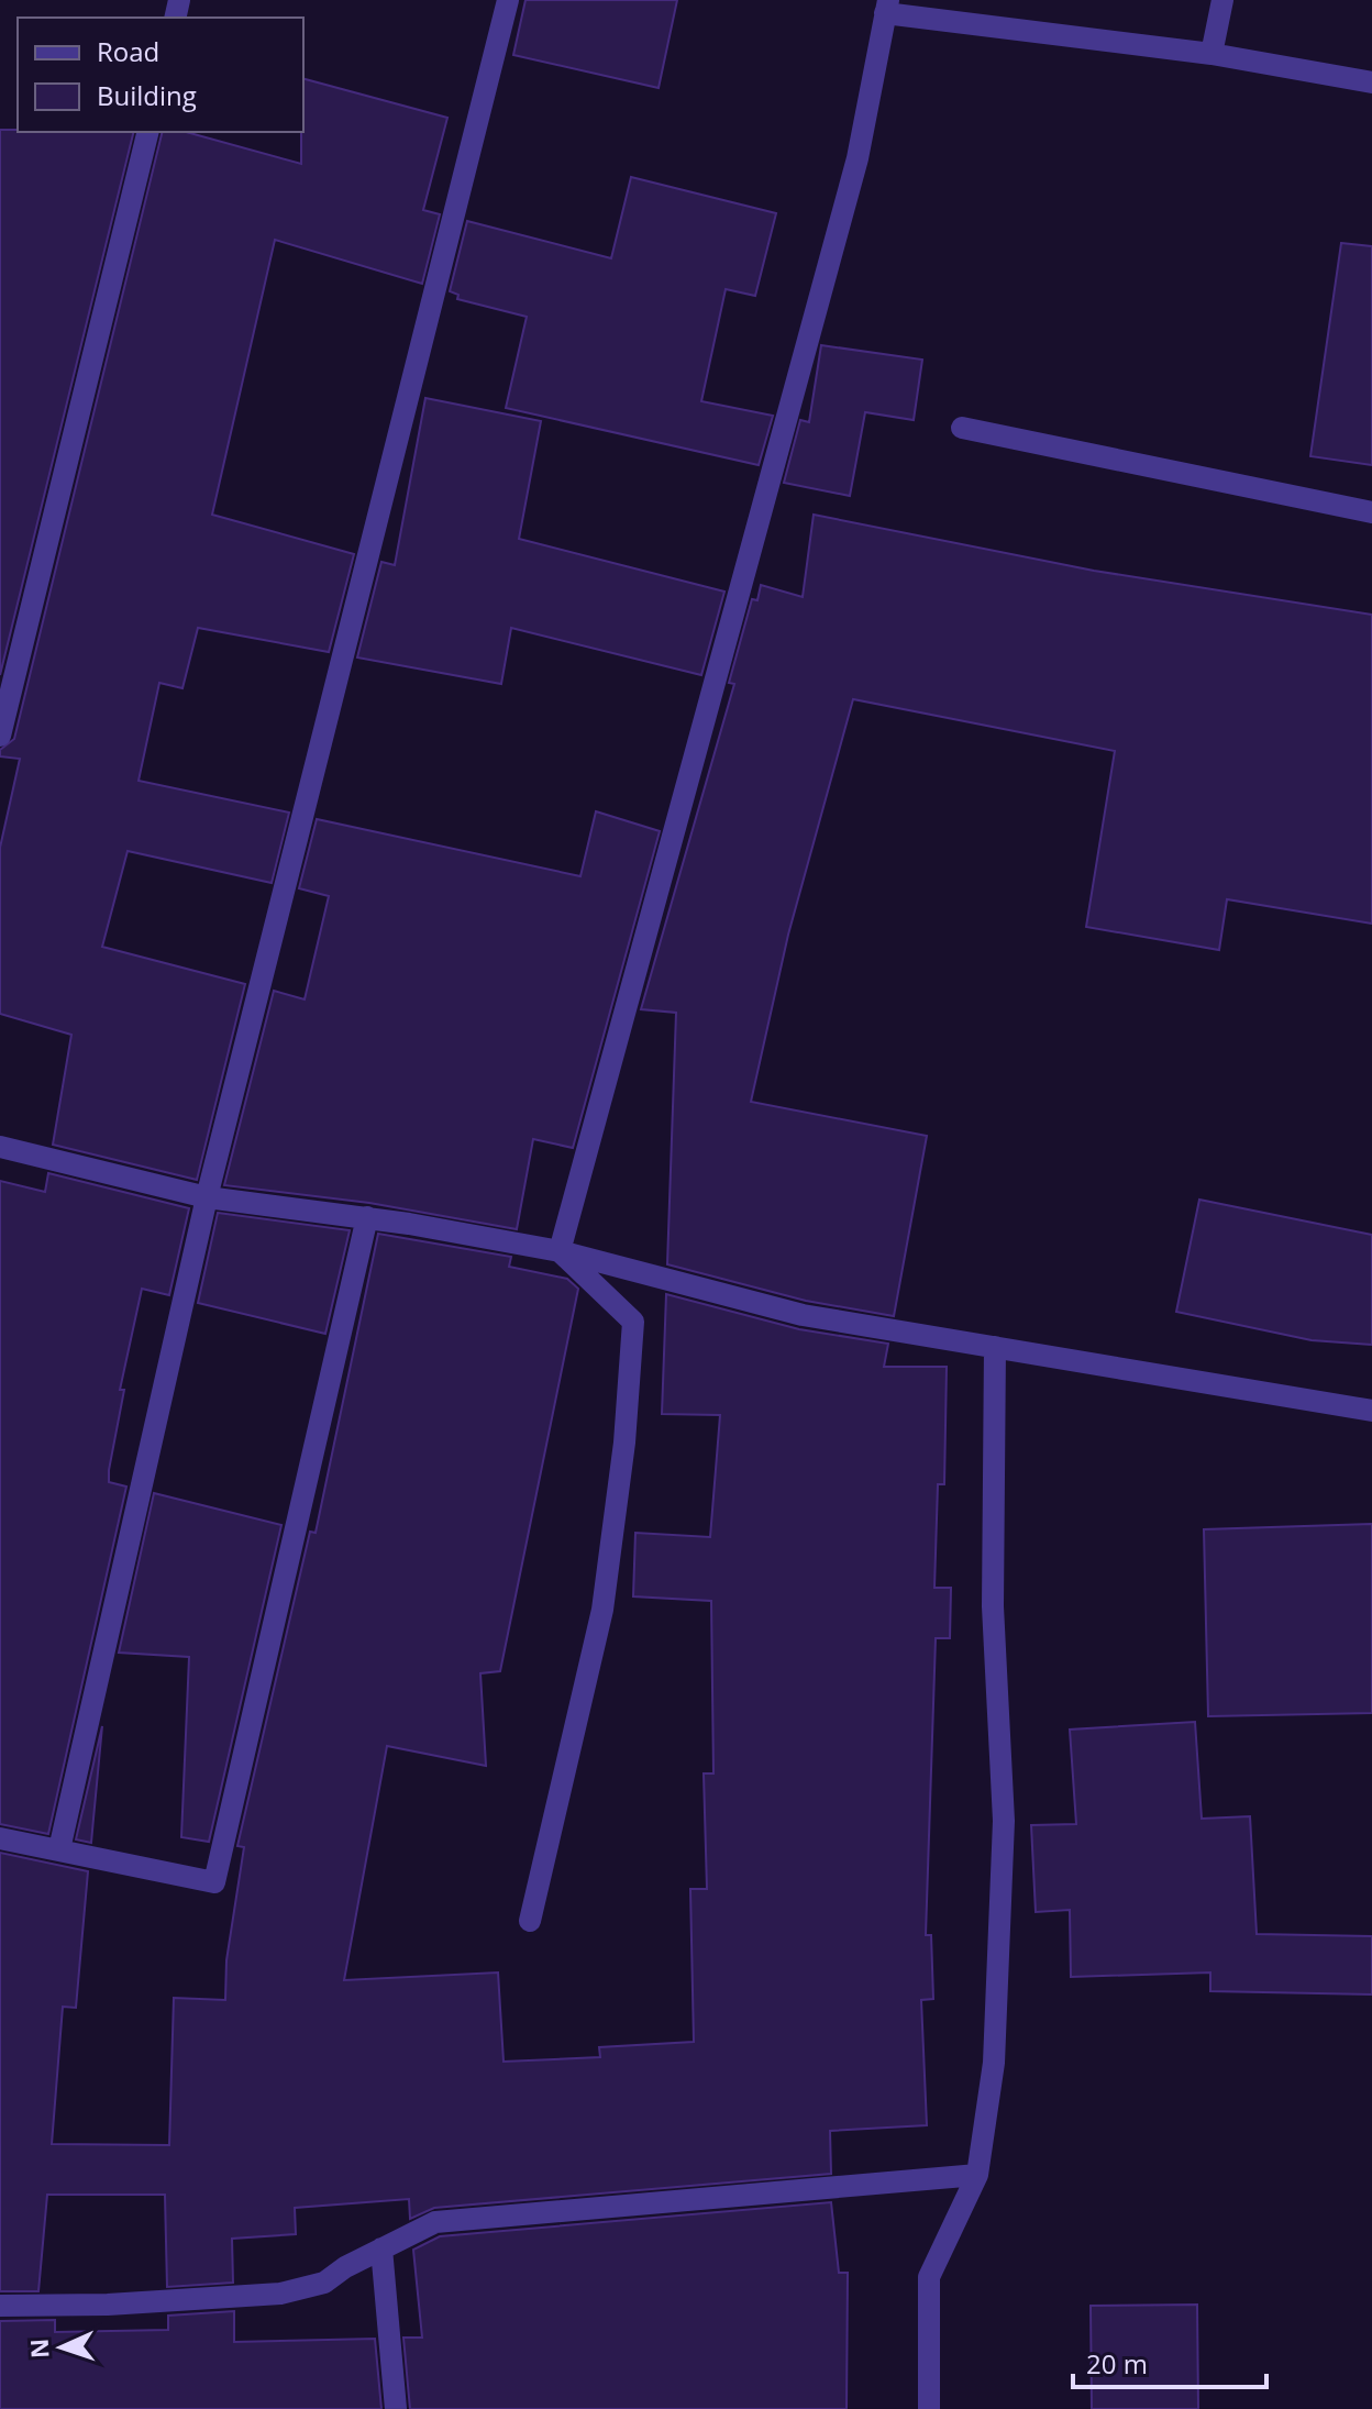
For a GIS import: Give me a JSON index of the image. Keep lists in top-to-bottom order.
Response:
{
  "legend": ["Road", "Building"],
  "scale_bar": "20 m",
  "north": "left"
}
